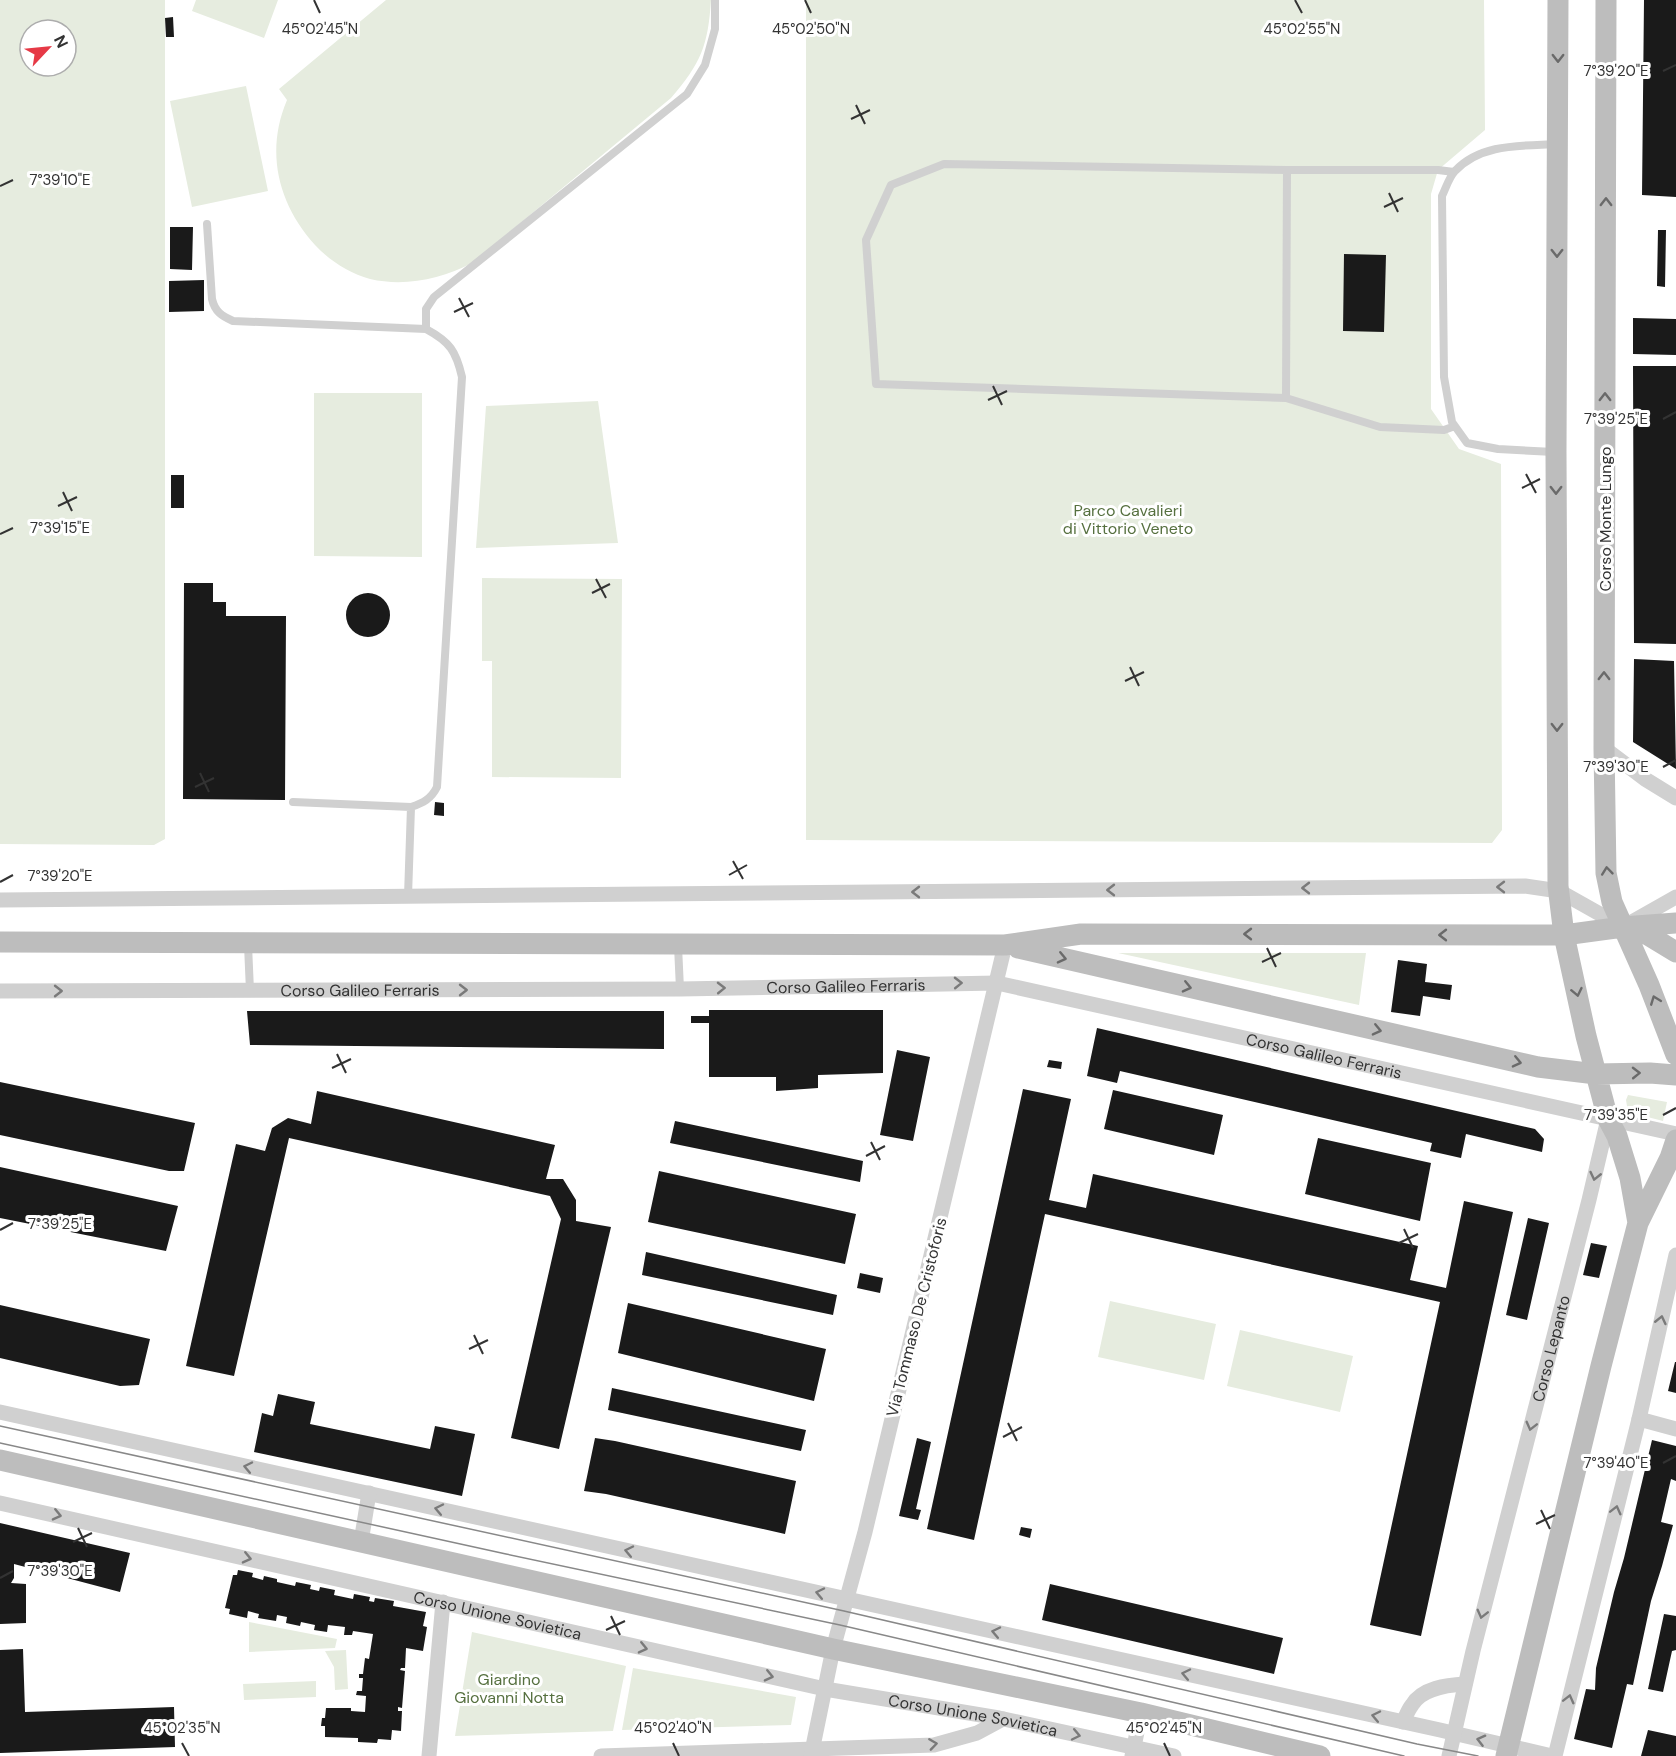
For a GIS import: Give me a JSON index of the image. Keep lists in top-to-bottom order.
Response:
{
  "streets": {
    "main road": ["Corso Monte Lungo", "Corso Unione Sovietica"],
    "street": ["Corso Galileo Ferraris", "Via Tommaso De Cristoforis", "Corso Lepanto"]
  },
  "crossings": [
    ["Corso Galileo Ferraris", "Via Tommaso De Cristoforis"],
    ["Corso Galileo Ferraris", "Corso Lepanto"],
    ["Via Tommaso De Cristoforis", "Corso Unione Sovietica"]
  ],
  "parks": ["Parco Cavalieri di Vittorio Veneto", "Giardino Giovanni Notta"],
  "north": "top right",
  "coordinates": [
    "45°02'45\"N",
    "45°02'50\"N",
    "45°02'55\"N",
    "7°39'20\"E",
    "7°39'10\"E",
    "7°39'25\"E",
    "7°39'15\"E",
    "7°39'30\"E",
    "7°39'35\"E",
    "7°39'40\"E",
    "45°02'35\"N",
    "45°02'40\"N"
  ]
}
